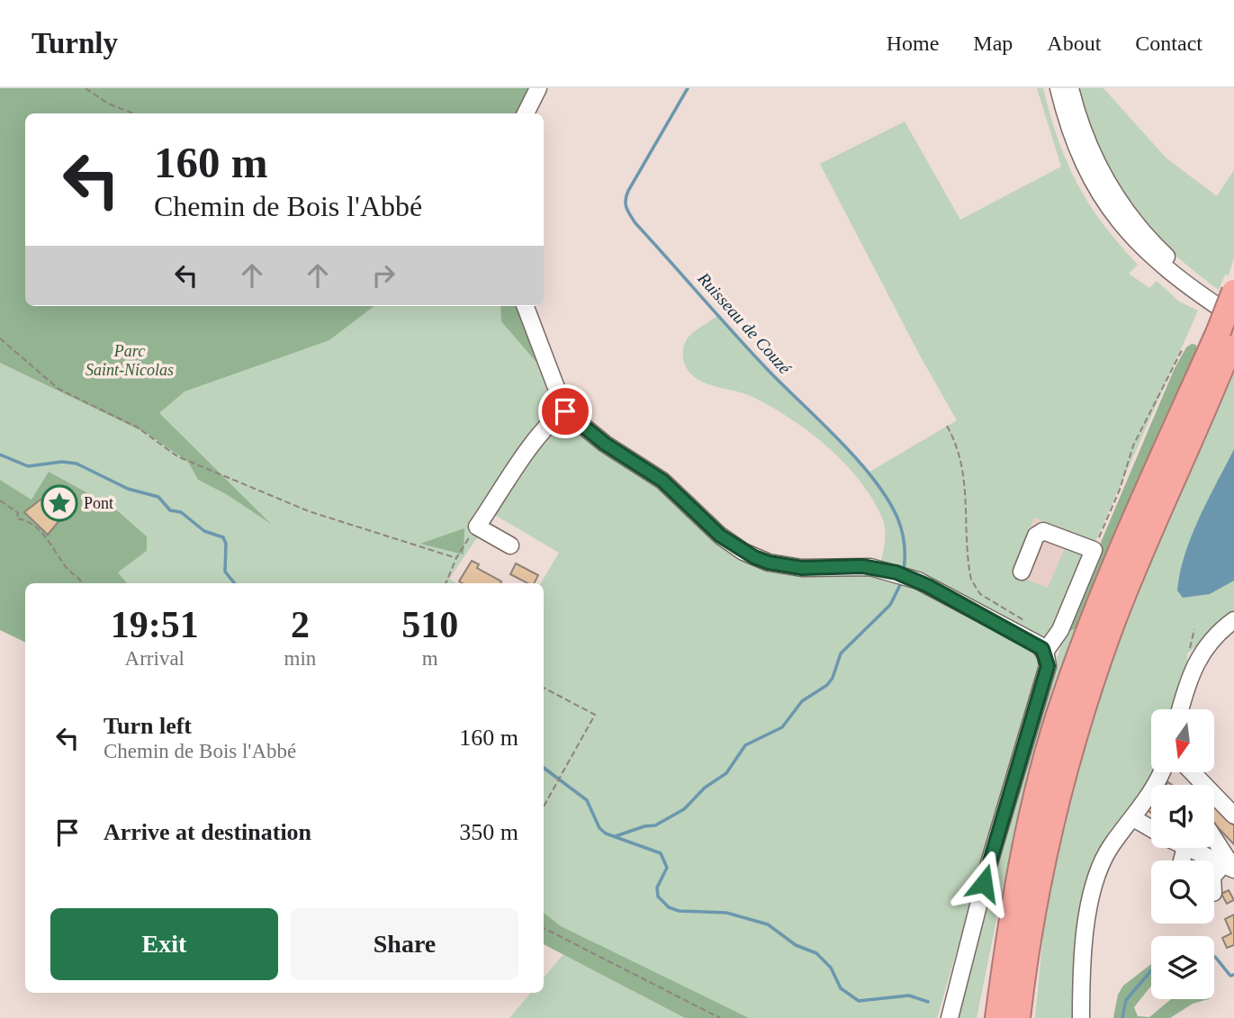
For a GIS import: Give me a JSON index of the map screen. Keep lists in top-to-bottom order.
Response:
{
  "water": ["Ruisseau de Couzé"],
  "parks": ["Parc Saint-Nicolas"],
  "places": {
    "place": ["Pont"]
  },
  "north": "bottom",
  "page": {
    "header": "Turnly",
    "nav": [
      "Home",
      "Map",
      "About",
      "Contact"
    ],
    "turn": ["160 m", "Chemin de Bois l'Abbé"],
    "eta": [
      "19:51",
      "Arrival",
      "2",
      "min",
      "510",
      "m"
    ],
    "list": [
      {
        "name": "Turn left",
        "note": "Chemin de Bois l'Abbé",
        "value": "160 m"
      },
      {
        "name": "Arrive at destination",
        "value": "350 m"
      }
    ],
    "buttons": ["Exit", "Share"]
  }
}
